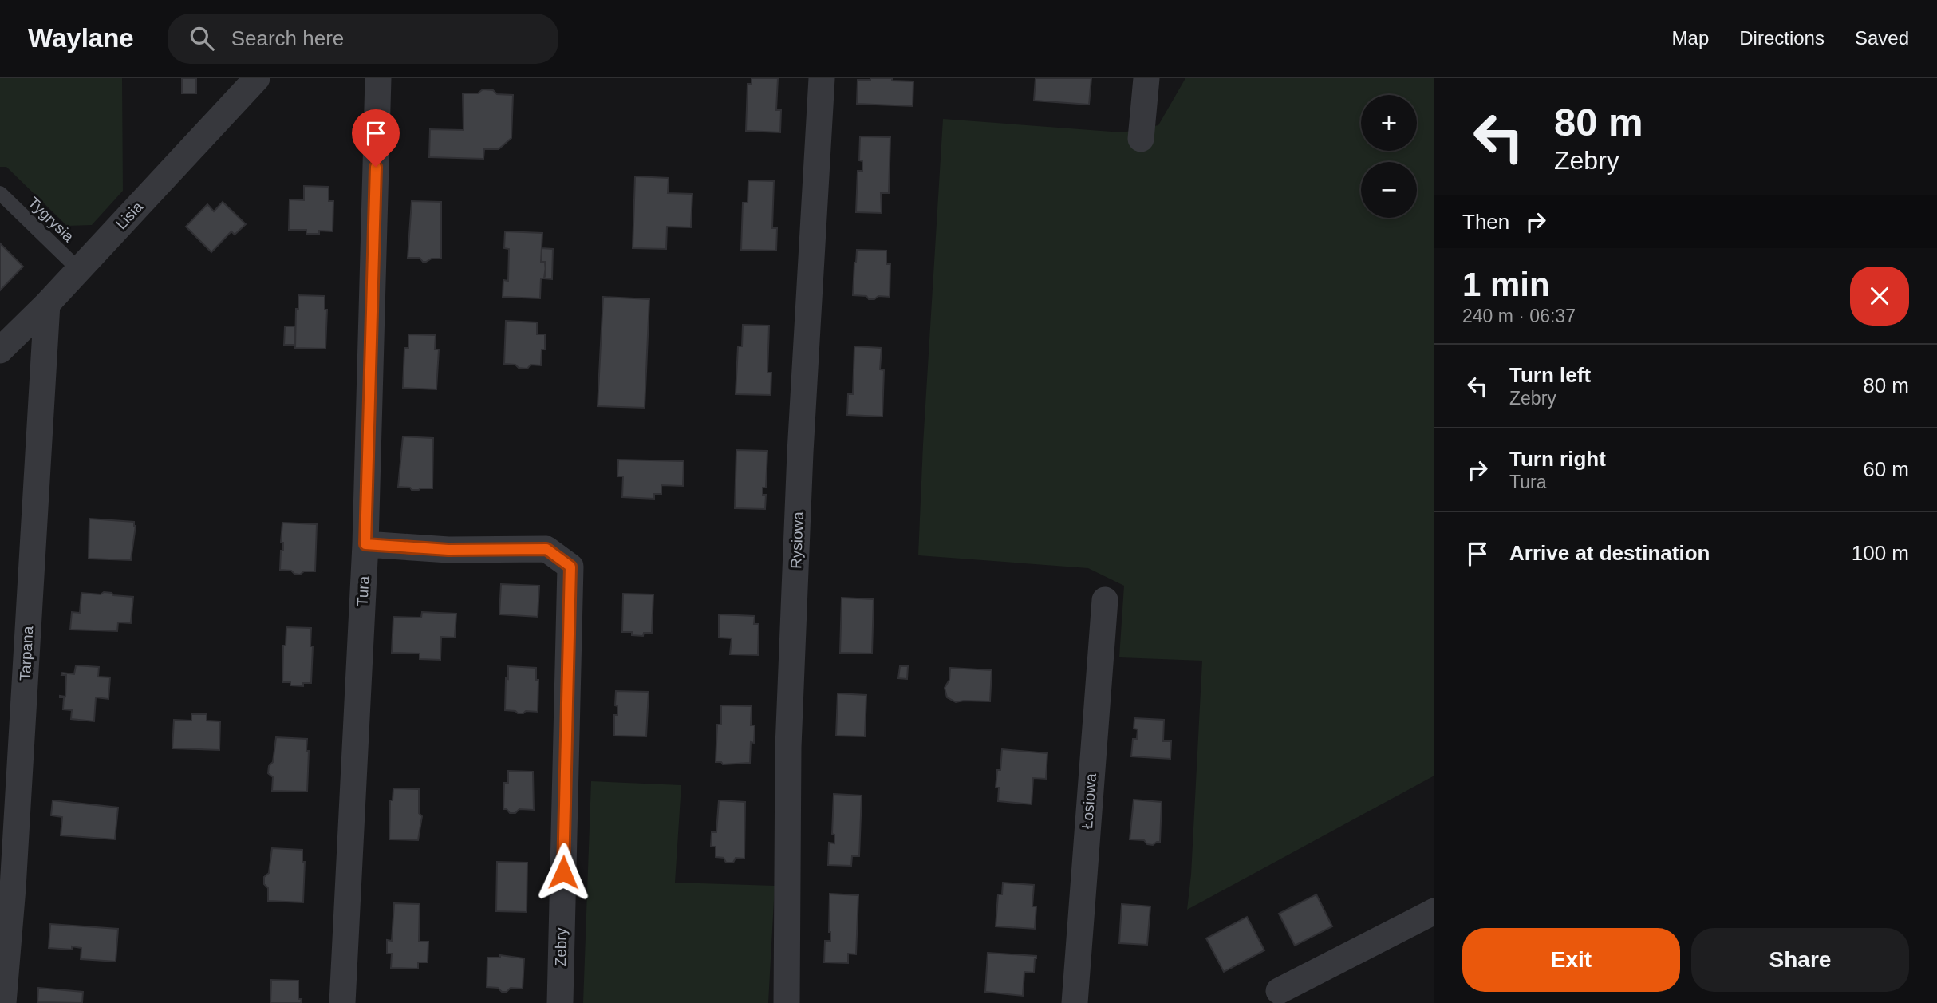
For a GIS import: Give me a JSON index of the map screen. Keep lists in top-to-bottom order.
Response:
{
  "streets": {
    "street": [
      "Lisia",
      "Rysiowa",
      "Tura",
      "Tarpana",
      "Łosiowa",
      "Zebry"
    ],
    "lane": ["Tygrysia"]
  },
  "crossings": [
    ["Lisia", "Tygrysia"],
    ["Lisia", "Tarpana"],
    ["Tura", "Zebry"]
  ],
  "page": {
    "header": "Waylane",
    "search": "Search here",
    "nav": ["Map", "Directions", "Saved"],
    "turn": ["80 m", "Zebry"],
    "map_buttons": ["+", "−"],
    "then": "Then",
    "heading": ["1 min", "240 m · 06:37"],
    "list": [
      {
        "name": "Turn left",
        "note": "Zebry",
        "value": "80 m"
      },
      {
        "name": "Turn right",
        "note": "Tura",
        "value": "60 m"
      },
      {
        "name": "Arrive at destination",
        "value": "100 m"
      }
    ],
    "buttons": ["Exit", "Share"]
  }
}
